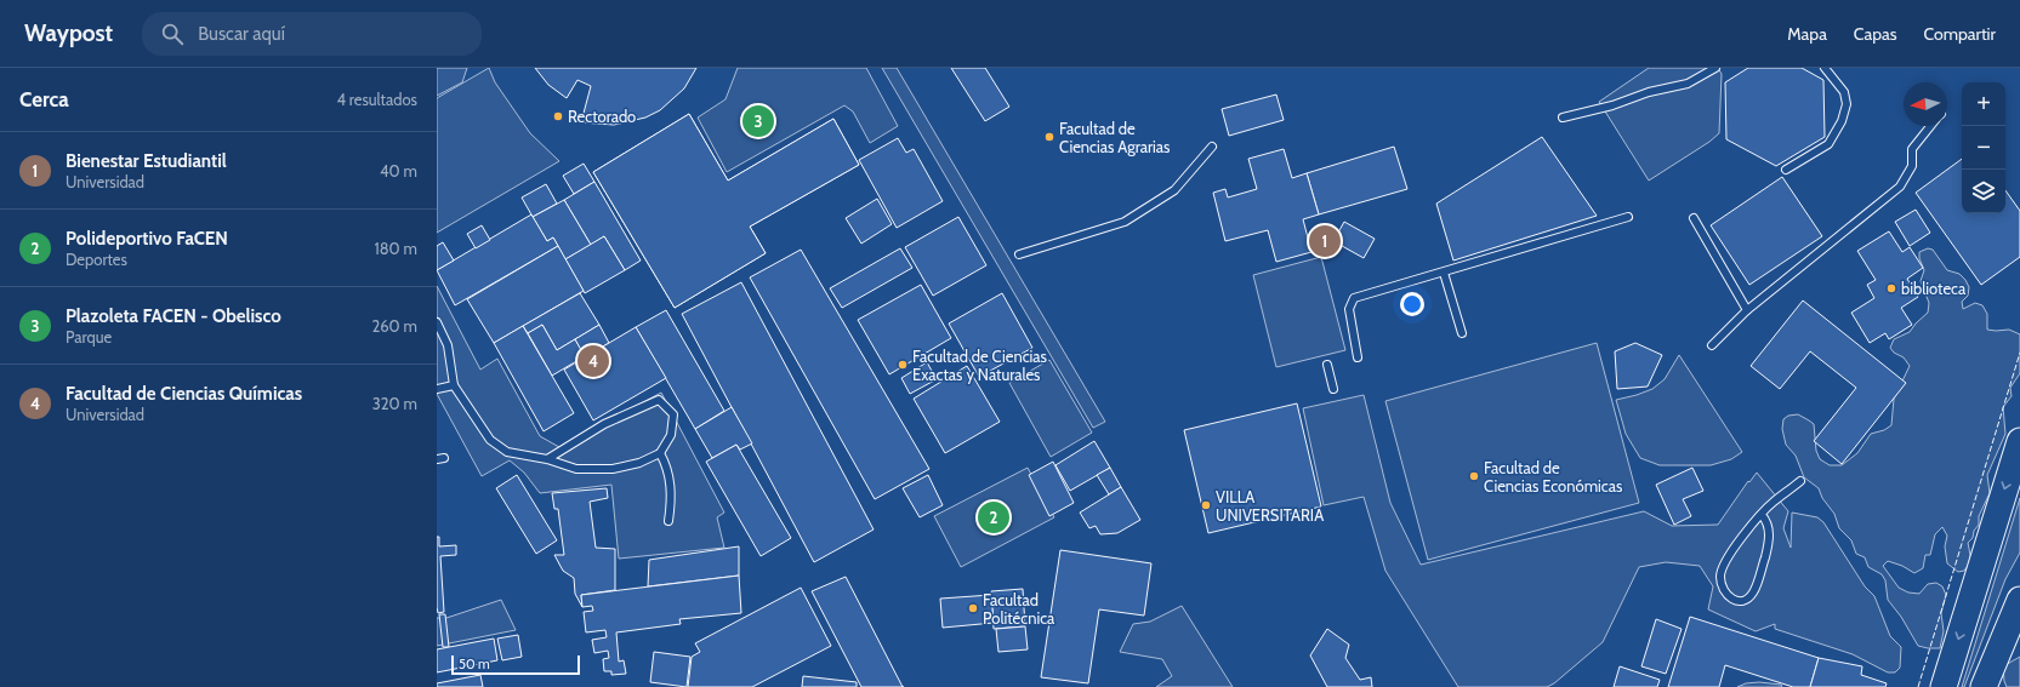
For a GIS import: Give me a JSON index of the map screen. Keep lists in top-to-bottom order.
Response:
{
  "places": [
    "Rectorado",
    "Facultad de Ciencias Agrarias",
    "biblioteca",
    "Facultad de Ciencias Exactas y Naturales",
    "Facultad de Ciencias Económicas",
    "VILLA UNIVERSITARIA",
    "Facultad Politécnica"
  ],
  "scale_bar": "50 m",
  "north": "left",
  "page": {
    "header": "Waypost",
    "search": "Buscar aquí",
    "nav": ["Mapa", "Capas", "Compartir"],
    "heading": ["Cerca", "4 resultados"],
    "map_buttons": ["+", "−"],
    "pins": [
      "3",
      "1",
      "4",
      "2"
    ],
    "list": [
      {
        "mark": "1",
        "name": "Bienestar Estudiantil",
        "note": "Universidad",
        "value": "40 m"
      },
      {
        "mark": "2",
        "name": "Polideportivo FaCEN",
        "note": "Deportes",
        "value": "180 m"
      },
      {
        "mark": "3",
        "name": "Plazoleta FACEN - Obelisco",
        "note": "Parque",
        "value": "260 m"
      },
      {
        "mark": "4",
        "name": "Facultad de Ciencias Químicas",
        "note": "Universidad",
        "value": "320 m"
      }
    ],
    "scale": "50 m"
  }
}
